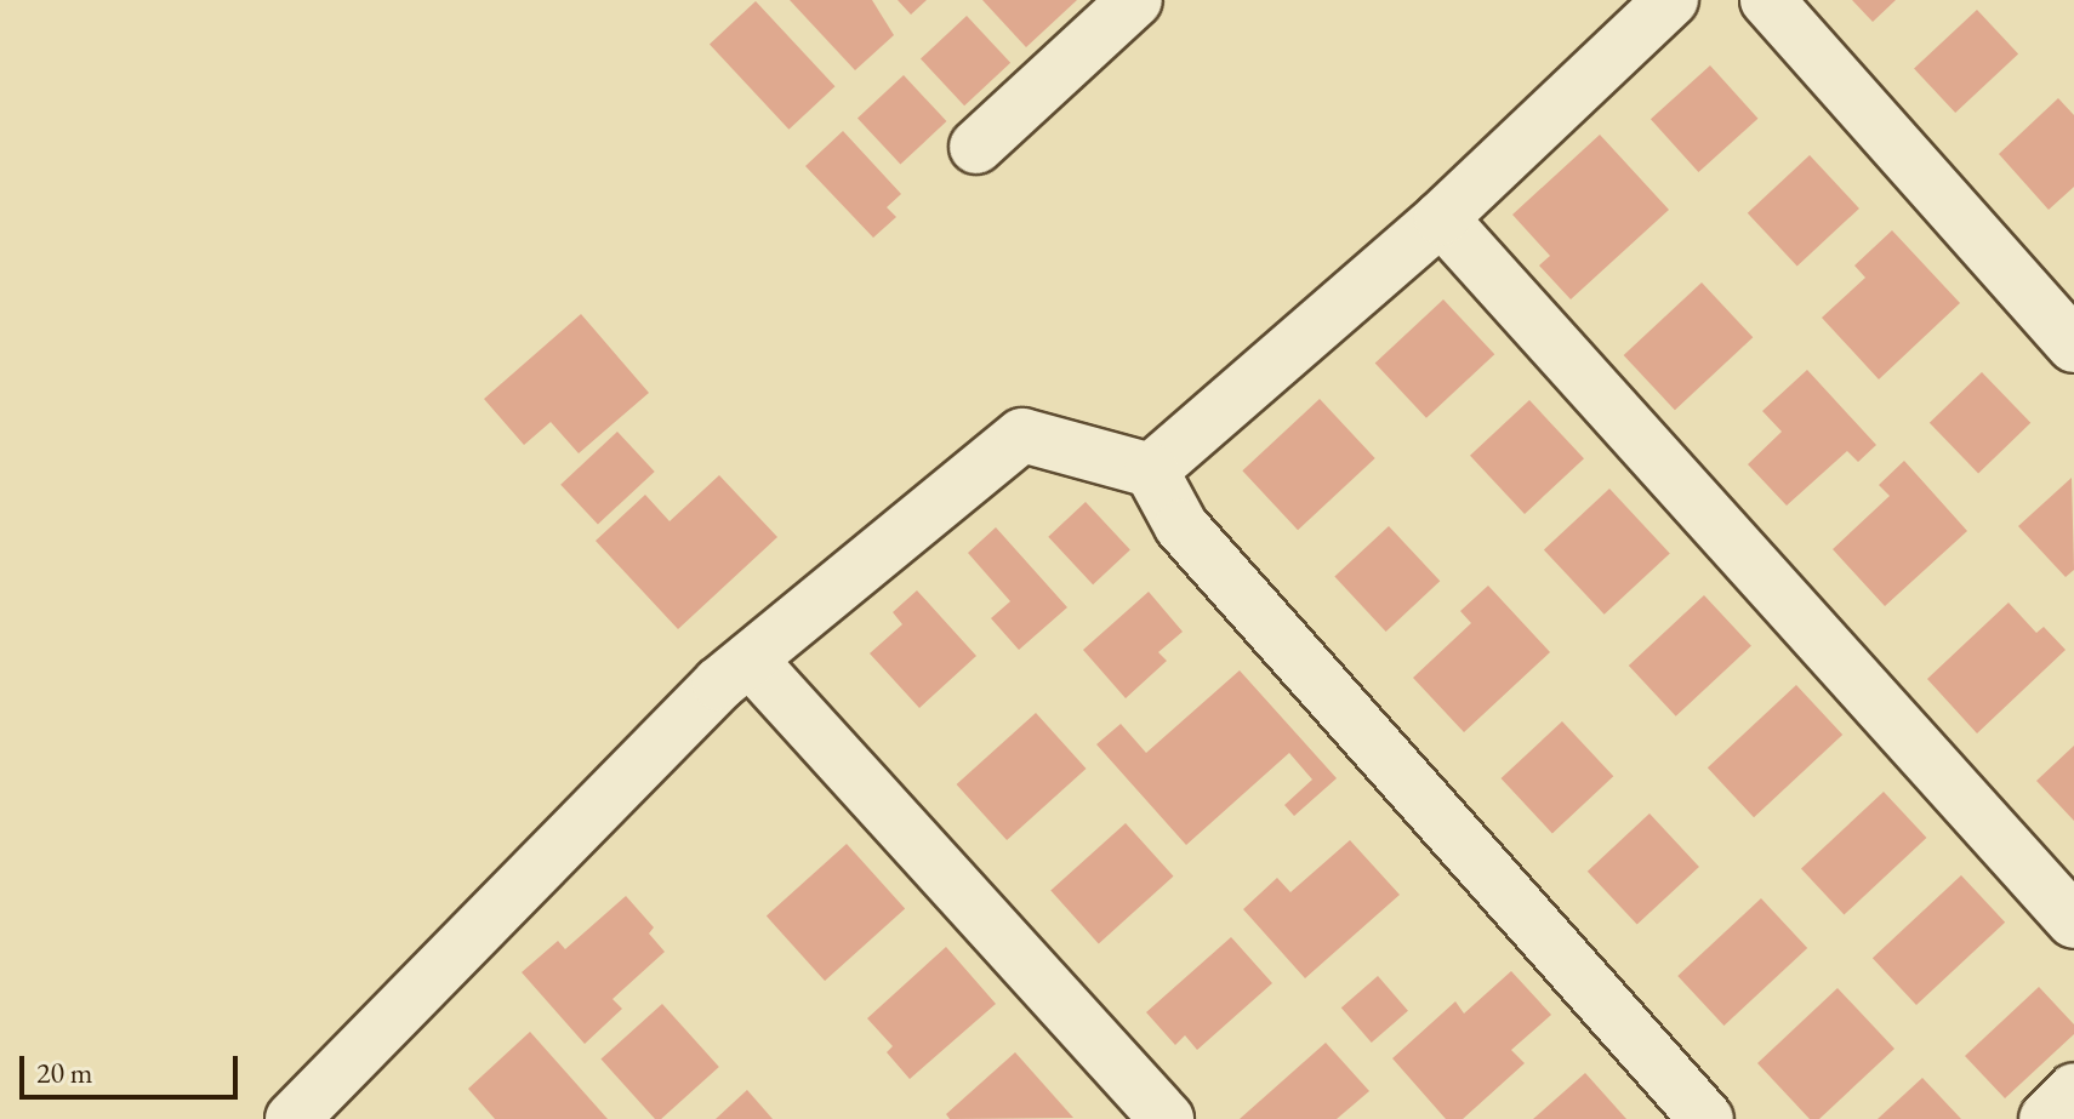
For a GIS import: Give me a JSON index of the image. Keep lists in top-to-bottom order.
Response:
{
  "scale_bar": "20 m"
}
